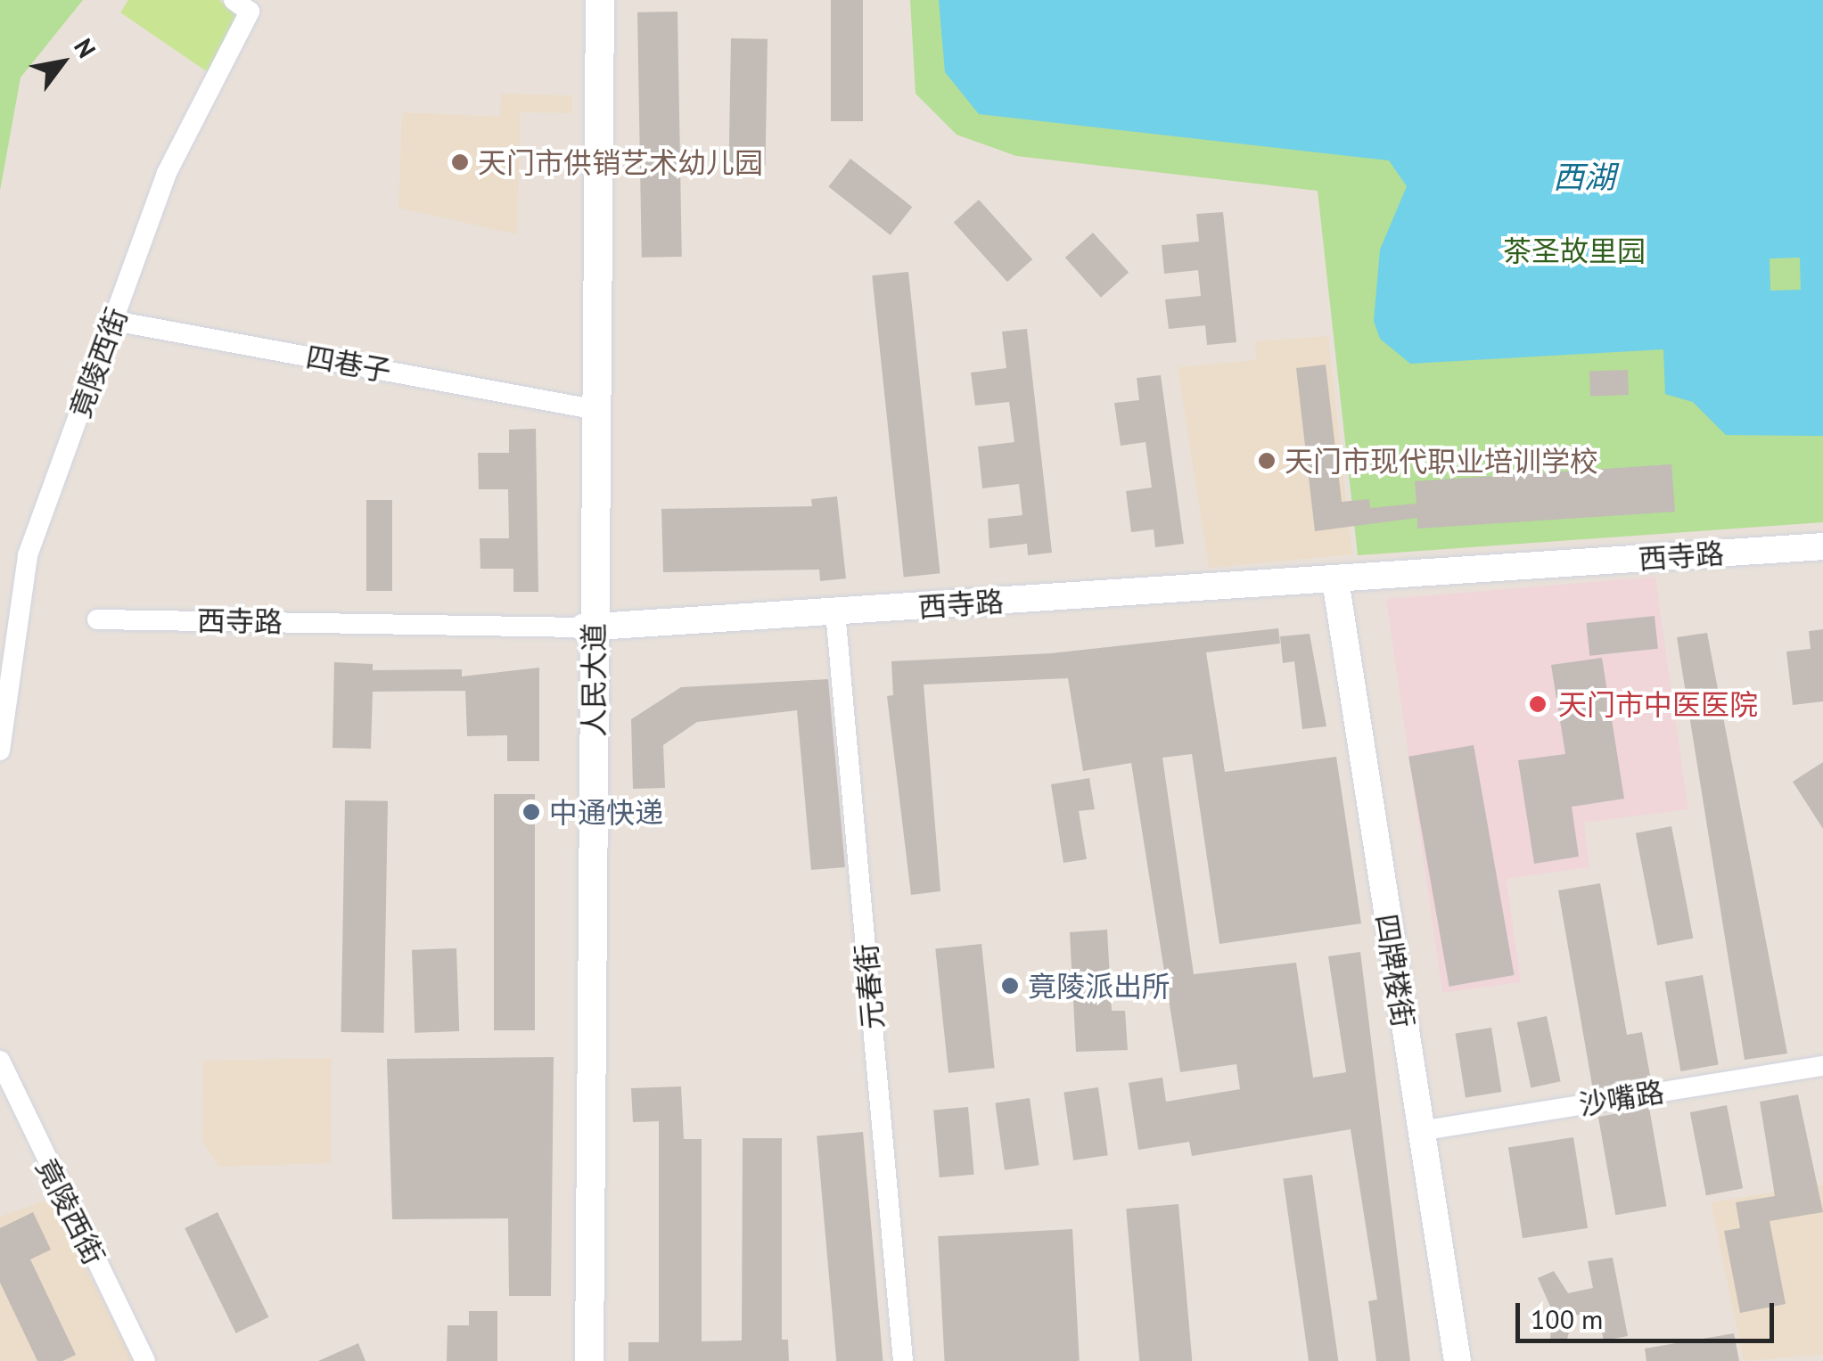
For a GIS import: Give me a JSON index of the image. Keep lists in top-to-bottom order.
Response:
{
  "streets": {
    "main road": ["人民大道"],
    "street": [
      "竟陵西街",
      "四巷子",
      "西寺路",
      "四牌楼街",
      "元春街",
      "沙嘴路"
    ]
  },
  "crossings": [
    ["竟陵西街", "四巷子"],
    ["四巷子", "人民大道"],
    ["西寺路", "人民大道"],
    ["西寺路", "四牌楼街"],
    ["西寺路", "元春街"],
    ["四牌楼街", "沙嘴路"]
  ],
  "water": ["西湖"],
  "parks": ["茶圣故里园"],
  "places": [
    "天门市供销艺术幼儿园",
    "天门市现代职业培训学校",
    "天门市中医医院",
    "中通快递",
    "竟陵派出所"
  ],
  "scale_bar": "100 m",
  "north": "top right"
}
